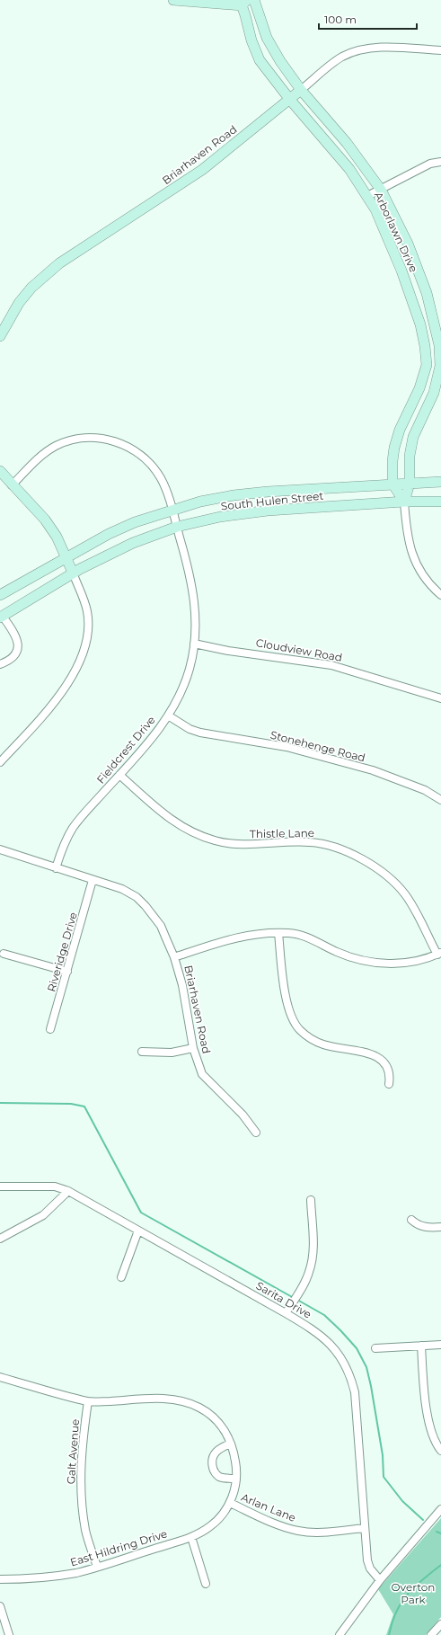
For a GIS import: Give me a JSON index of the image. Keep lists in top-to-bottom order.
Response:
{
  "streets": {
    "main road": ["Briarhaven Road", "Arborlawn Drive", "South Hulen Street"],
    "street": [
      "Cloudview Road",
      "Stonehenge Road",
      "Fieldcrest Drive",
      "Thistle Lane",
      "Riveridge Drive",
      "Sarita Drive",
      "Galt Avenue",
      "Arlan Lane",
      "East Hildring Drive"
    ]
  },
  "crossings": [
    ["Briarhaven Road", "Arborlawn Drive"],
    ["Briarhaven Road", "Fieldcrest Drive"],
    ["Briarhaven Road", "Riveridge Drive"],
    ["Arborlawn Drive", "South Hulen Street"],
    ["South Hulen Street", "Fieldcrest Drive"],
    ["Cloudview Road", "Fieldcrest Drive"],
    ["Stonehenge Road", "Fieldcrest Drive"],
    ["Fieldcrest Drive", "Thistle Lane"],
    ["Sarita Drive", "Arlan Lane"],
    ["Galt Avenue", "East Hildring Drive"],
    ["Arlan Lane", "East Hildring Drive"]
  ],
  "parks": ["Overton Park"],
  "scale_bar": "100 m"
}
